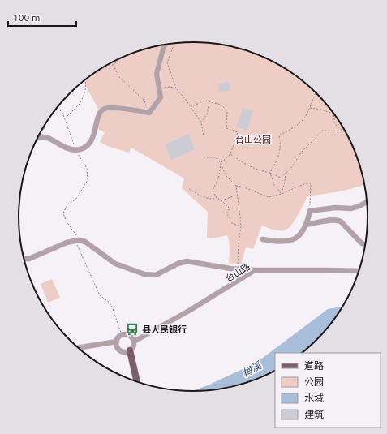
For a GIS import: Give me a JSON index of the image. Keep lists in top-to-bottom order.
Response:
{
  "streets": {
    "street": ["台山路"]
  },
  "water": ["梅溪"],
  "parks": ["台山公园"],
  "places": {
    "bus stop": ["县人民银行"]
  },
  "legend": [
    "道路",
    "公园",
    "水域",
    "建筑"
  ],
  "scale_bar": "100 m"
}
